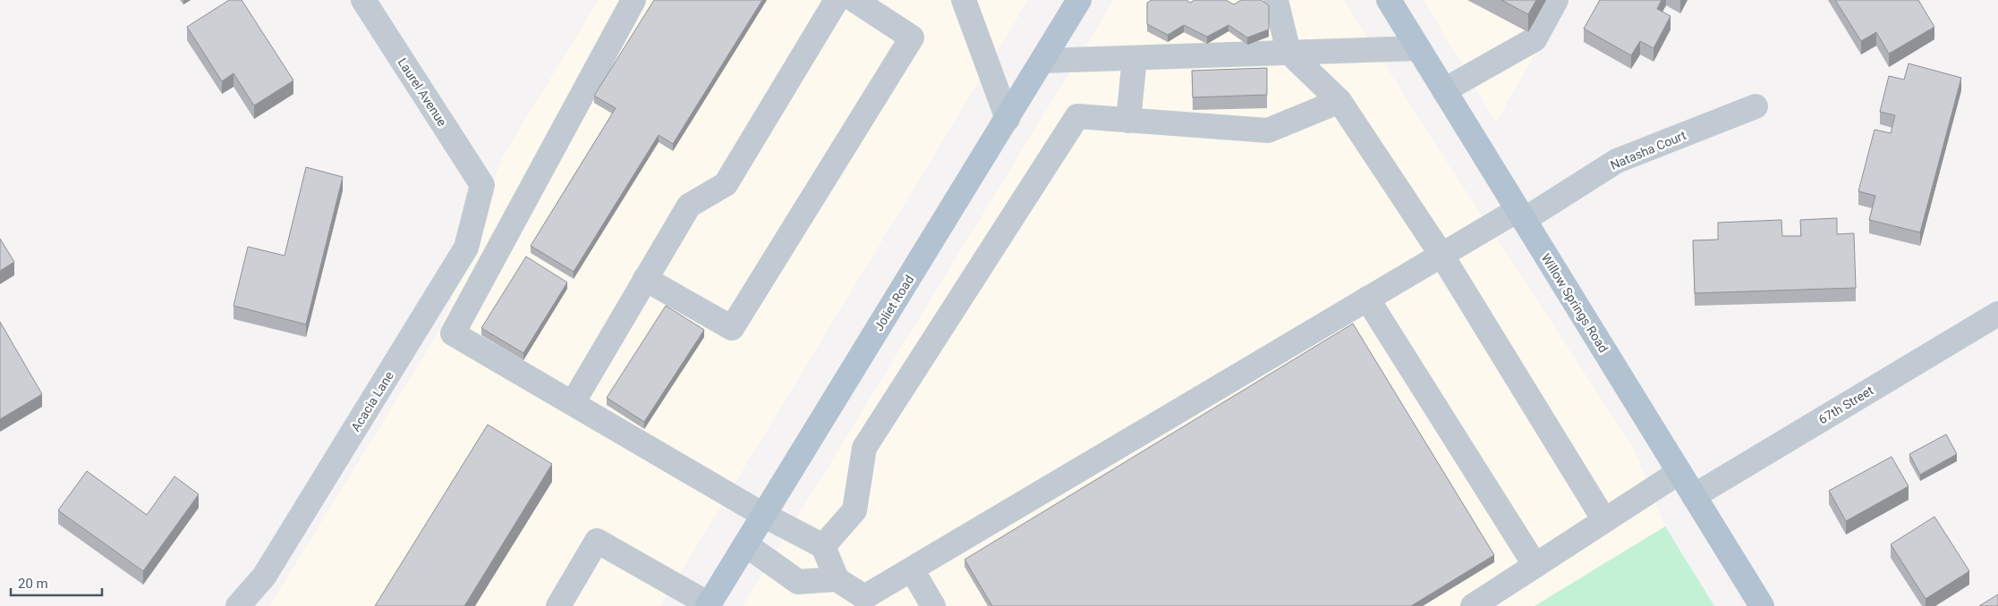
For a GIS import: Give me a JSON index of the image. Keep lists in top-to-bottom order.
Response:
{
  "streets": {
    "main road": ["Joliet Road", "Willow Springs Road"],
    "street": [
      "Laurel Avenue",
      "Natasha Court",
      "Acacia Lane",
      "67th Street"
    ]
  },
  "crossings": [
    ["Laurel Avenue", "Acacia Lane"],
    ["Natasha Court", "Willow Springs Road"],
    ["Willow Springs Road", "67th Street"]
  ],
  "scale_bar": "20 m"
}
